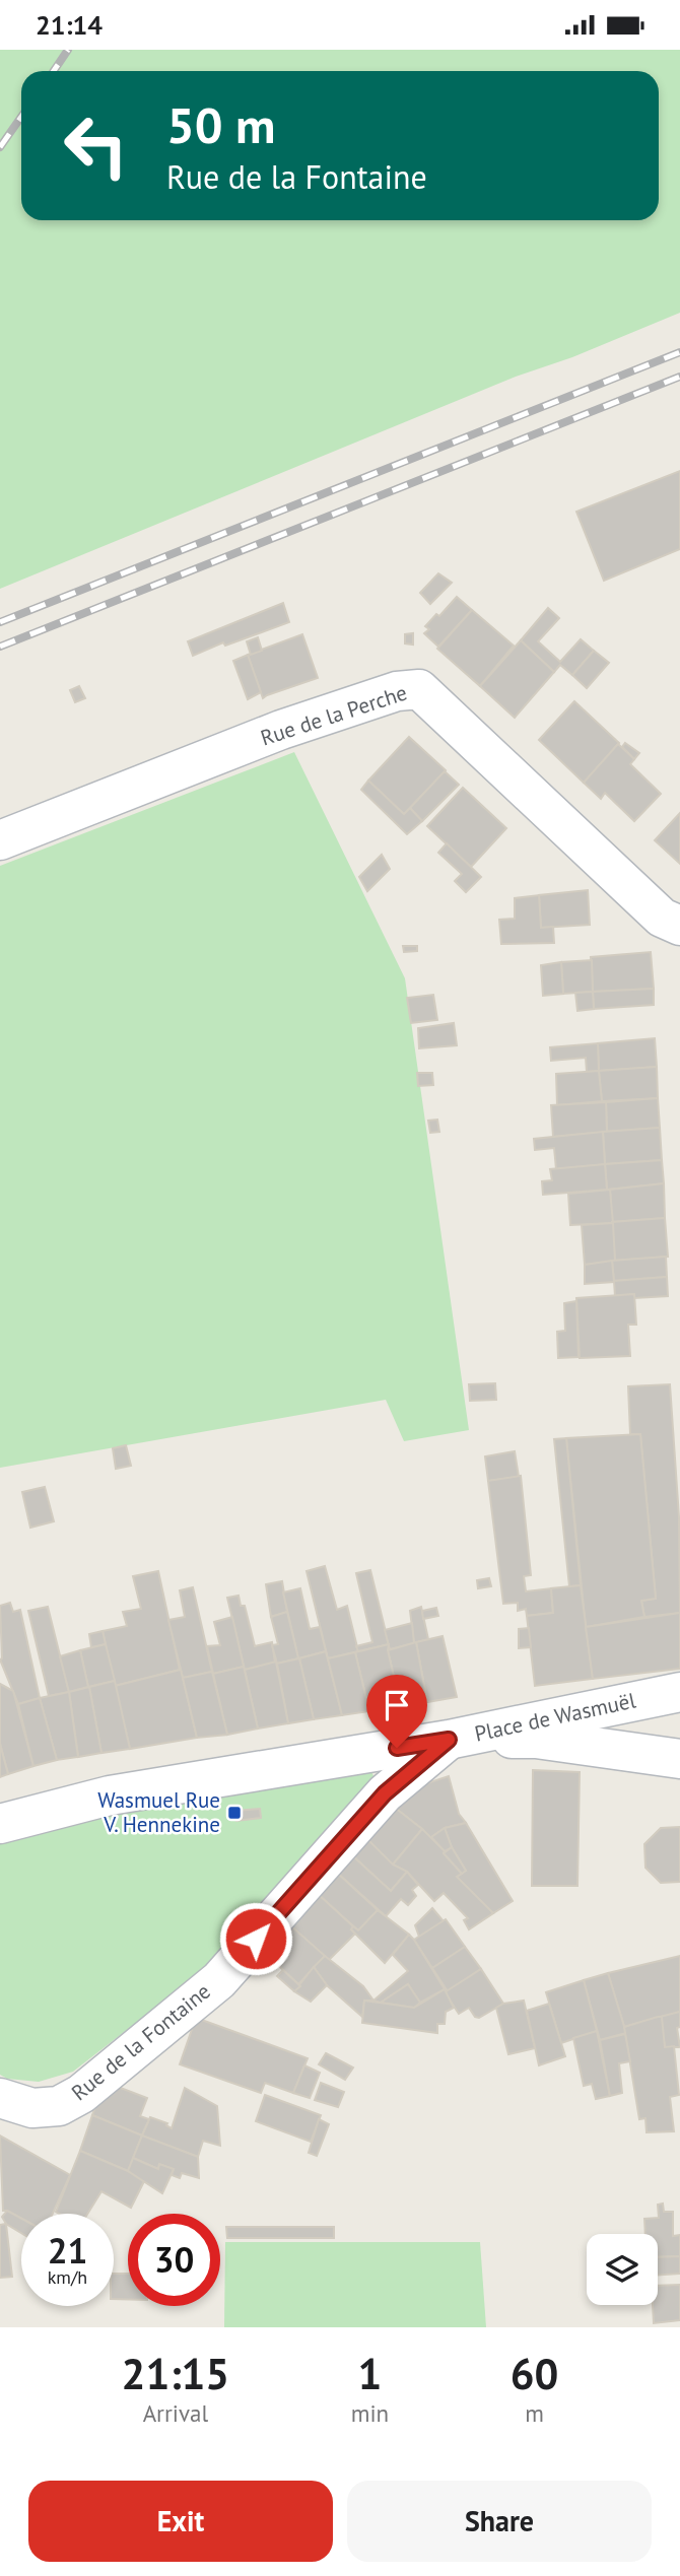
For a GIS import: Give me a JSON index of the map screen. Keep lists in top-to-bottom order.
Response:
{
  "streets": {
    "street": ["Rue de la Perche", "Place de Wasmuël", "Rue de la Fontaine"]
  },
  "crossings": [
    ["Place de Wasmuël", "Rue de la Fontaine"]
  ],
  "places": {
    "transit": ["Wasmuel Rue V. Hennekine"]
  },
  "page": {
    "status": "21:14",
    "turn": ["50 m", "Rue de la Fontaine"],
    "speed": "21 km/h",
    "limit": "30",
    "eta": [
      "21:15",
      "Arrival",
      "1",
      "min",
      "60",
      "m"
    ],
    "buttons": ["Exit", "Share"]
  }
}
